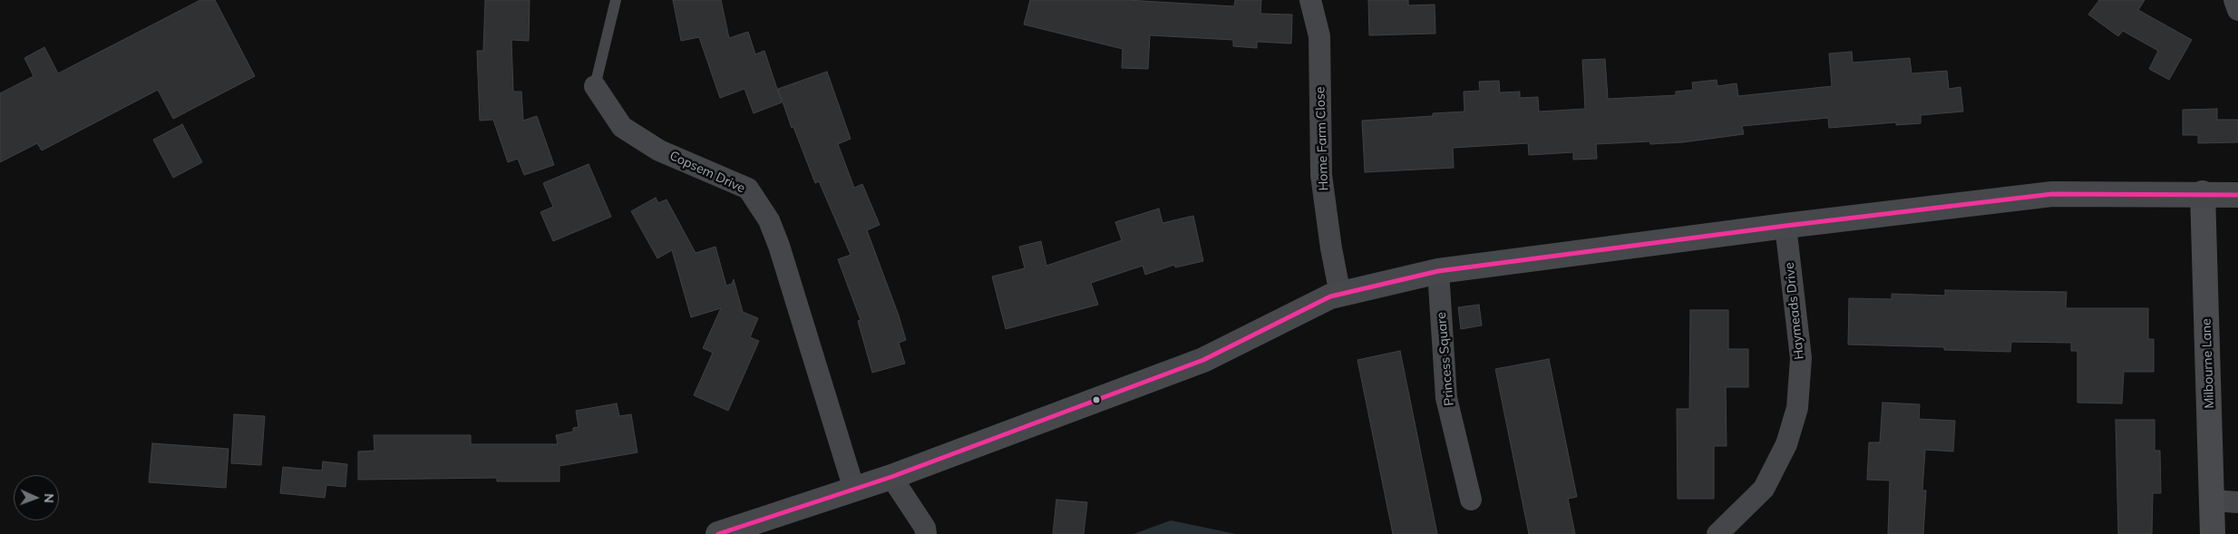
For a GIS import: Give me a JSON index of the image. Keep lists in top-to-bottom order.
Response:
{
  "streets": {
    "street": [
      "Home Farm Close",
      "Copsem Drive",
      "Haymeads Drive",
      "Princess Square",
      "Milbourne Lane"
    ]
  },
  "north": "right"
}
